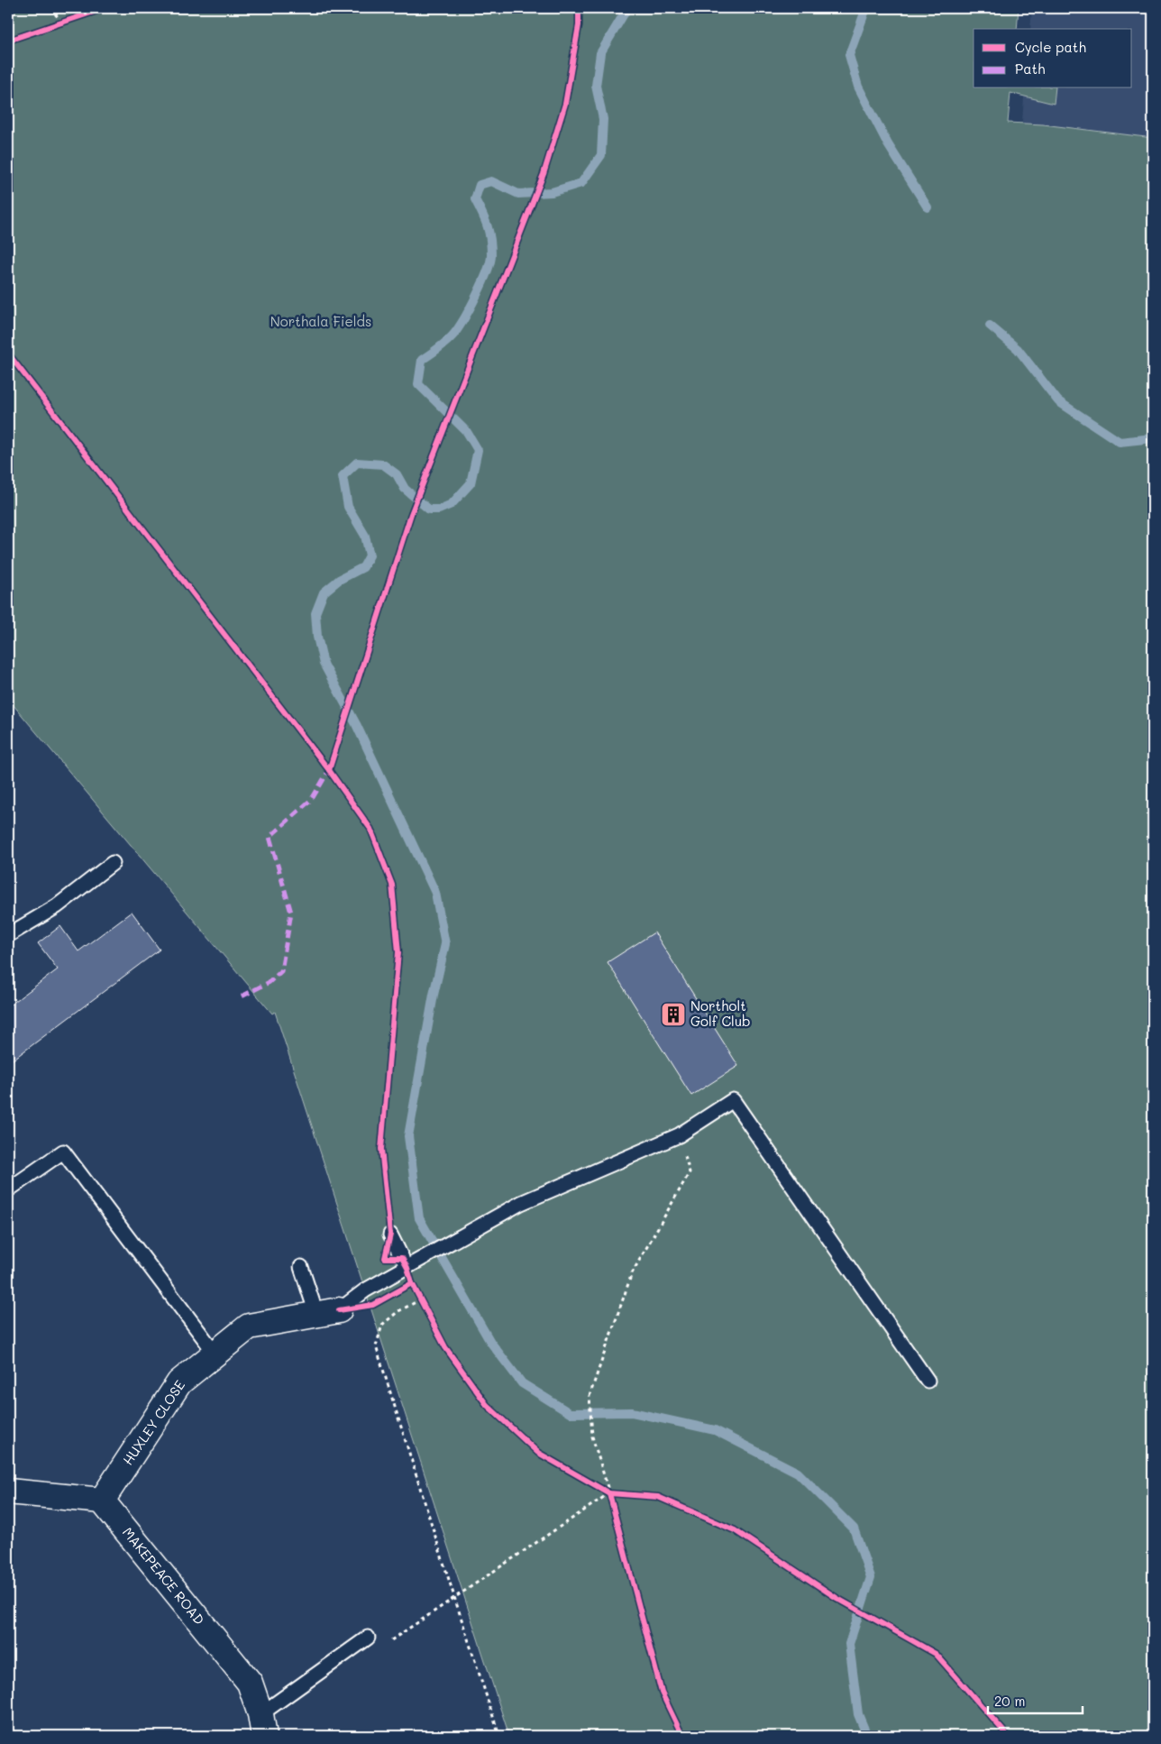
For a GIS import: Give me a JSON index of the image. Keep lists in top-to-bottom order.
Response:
{
  "streets": {
    "street": ["HUXLEY CLOSE", "MAKEPEACE ROAD"]
  },
  "crossings": [
    ["HUXLEY CLOSE", "MAKEPEACE ROAD"]
  ],
  "parks": ["Northala Fields"],
  "places": {
    "building": ["Northolt Golf Club"]
  },
  "legend": ["Cycle path", "Path"],
  "scale_bar": "20 m"
}
